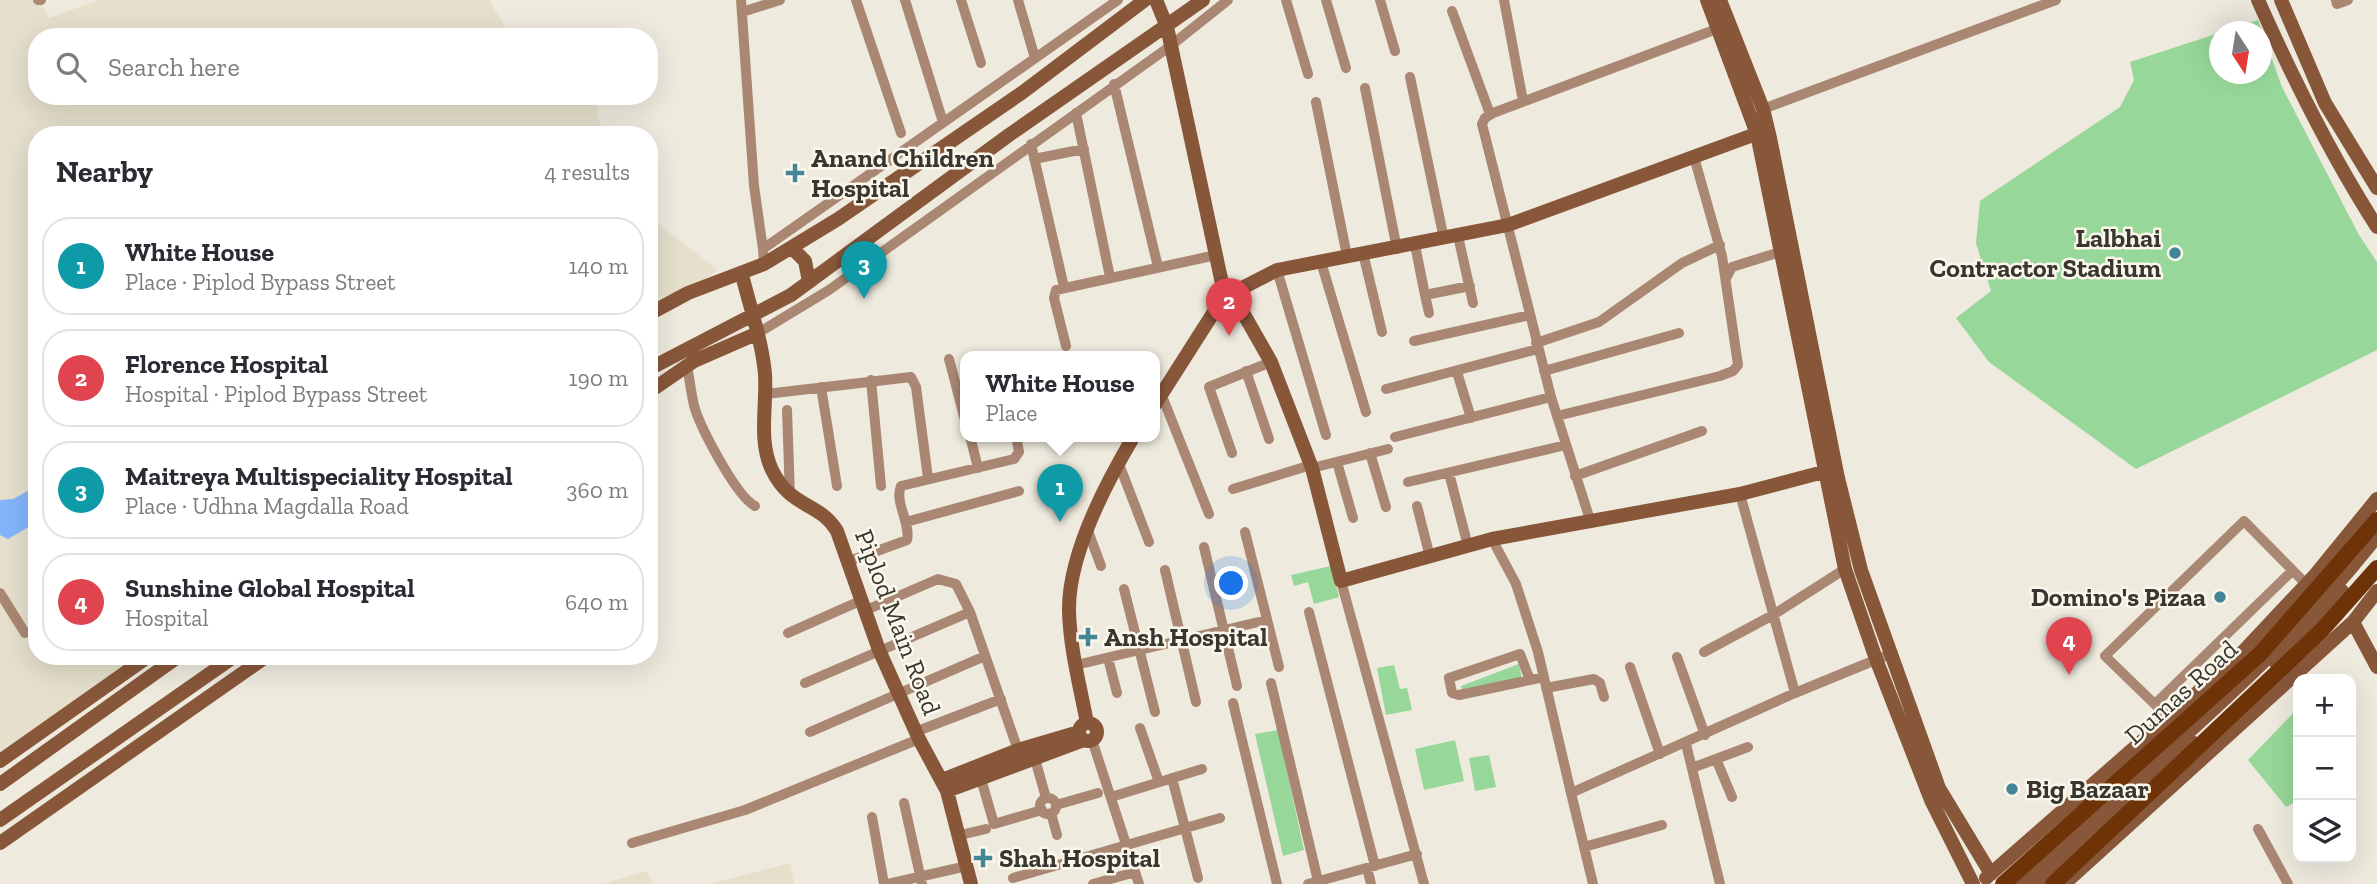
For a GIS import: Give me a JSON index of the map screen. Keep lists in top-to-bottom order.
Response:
{
  "streets": {
    "main road": ["Dumas Road"],
    "street": ["Piplod Main Road"]
  },
  "places": {
    "health": ["Anand Children Hospital", "Ansh Hospital", "Shah Hospital"],
    "other": ["Lalbhai Contractor Stadium", "Domino's Pizaa", "Big Bazaar"]
  },
  "north": "bottom",
  "page": {
    "search": "Search here",
    "heading": ["Nearby", "4 results"],
    "list": [
      {
        "mark": "1",
        "name": "White House",
        "note": "Place · Piplod Bypass Street",
        "value": "140 m"
      },
      {
        "mark": "2",
        "name": "Florence Hospital",
        "note": "Hospital · Piplod Bypass Street",
        "value": "190 m"
      },
      {
        "mark": "3",
        "name": "Maitreya Multispeciality Hospital",
        "note": "Place · Udhna Magdalla Road",
        "value": "360 m"
      },
      {
        "mark": "4",
        "name": "Sunshine Global Hospital",
        "note": "Hospital",
        "value": "640 m"
      }
    ],
    "pins": [
      "3",
      "2",
      "1",
      "4"
    ],
    "popup": ["White House", "Place"],
    "map_buttons": ["+", "−"]
  }
}
